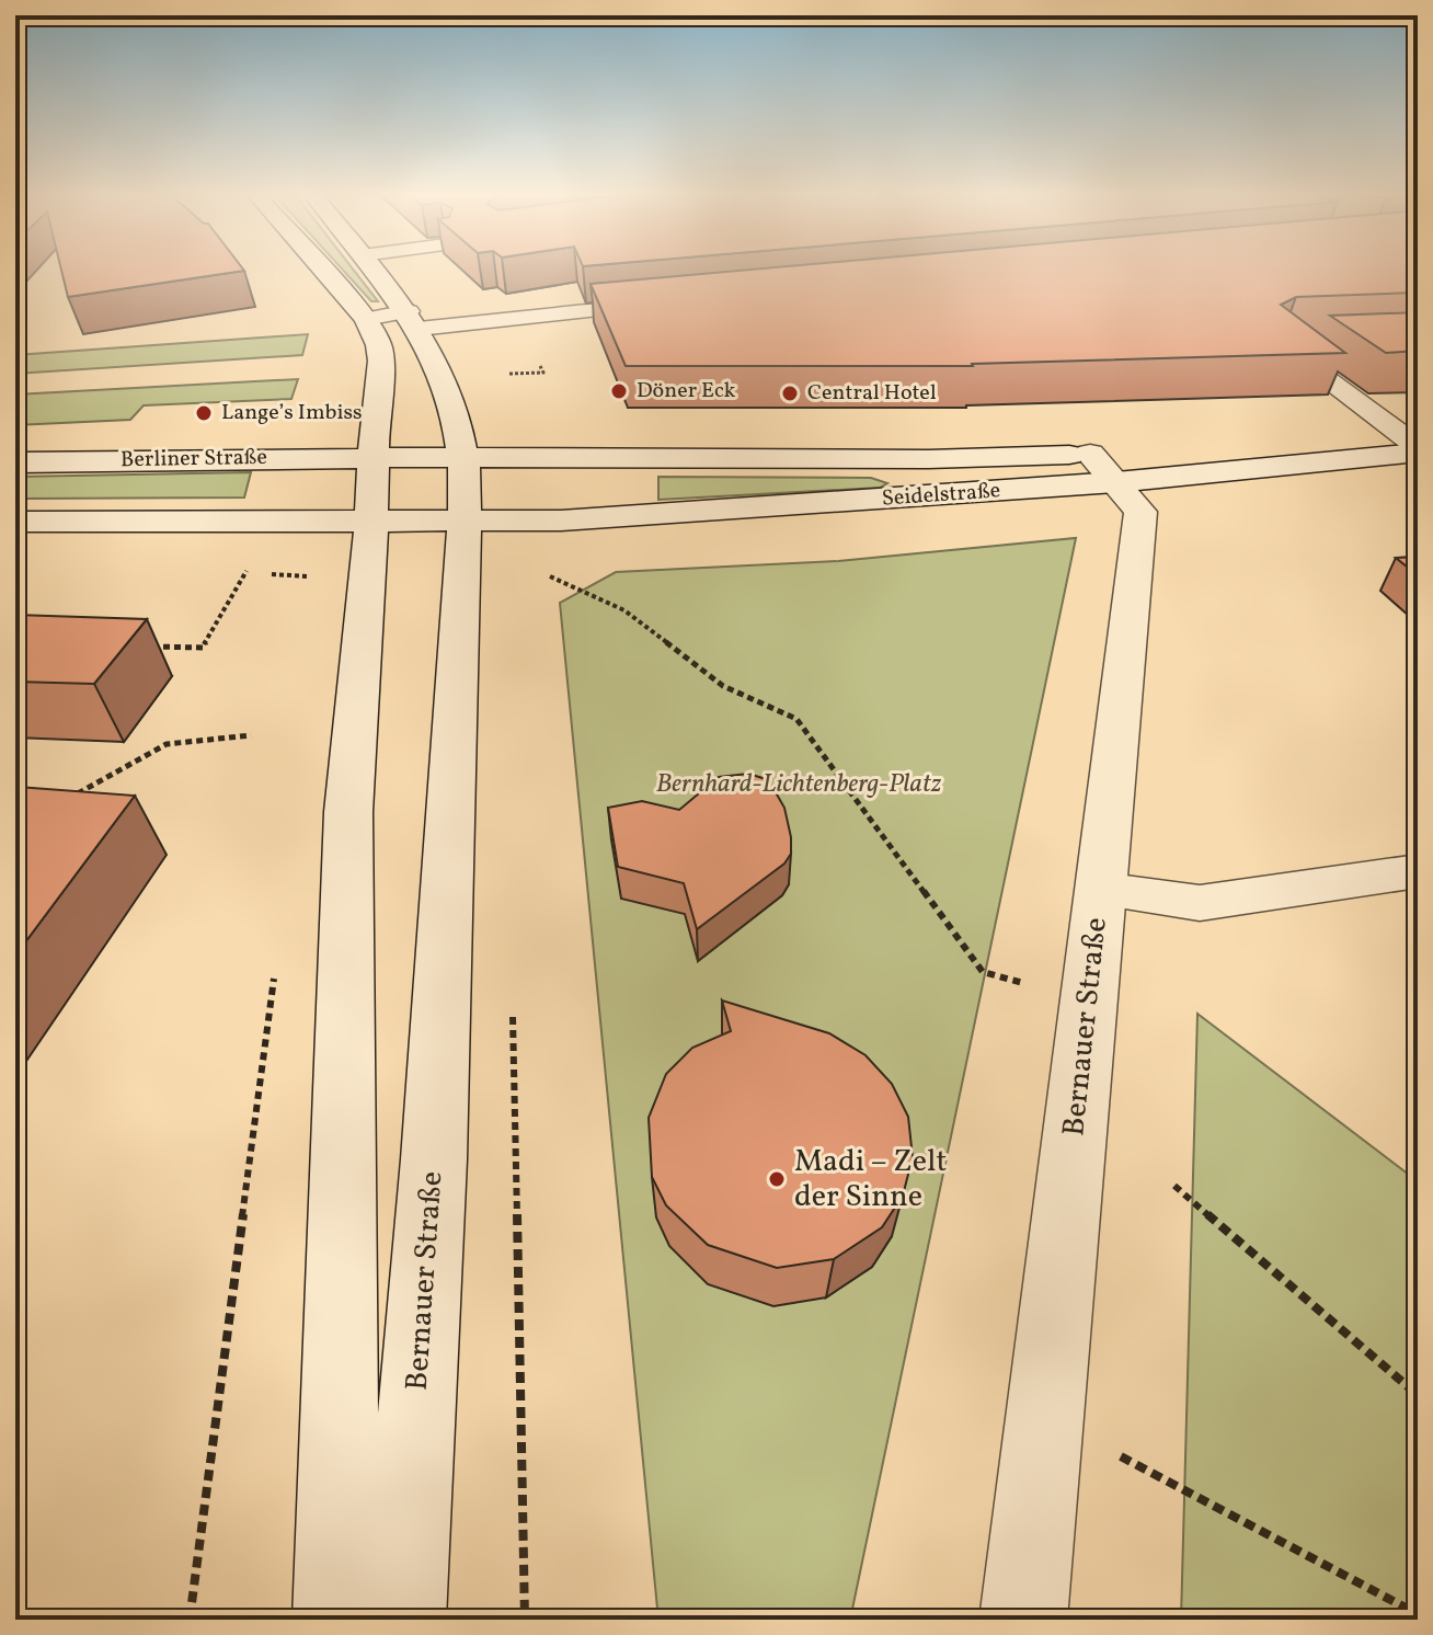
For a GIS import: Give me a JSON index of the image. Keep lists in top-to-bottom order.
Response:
{
  "streets": {
    "main road": ["Berliner Straße", "Seidelstraße", "Bernauer Straße"]
  },
  "crossings": [
    ["Berliner Straße", "Seidelstraße"],
    ["Seidelstraße", "Bernauer Straße"]
  ],
  "parks": ["Bernhard-Lichtenberg-Platz"],
  "places": [
    "Döner Eck",
    "Central Hotel",
    "Lange’s Imbiss",
    "Madi – Zelt der Sinne"
  ]
}
